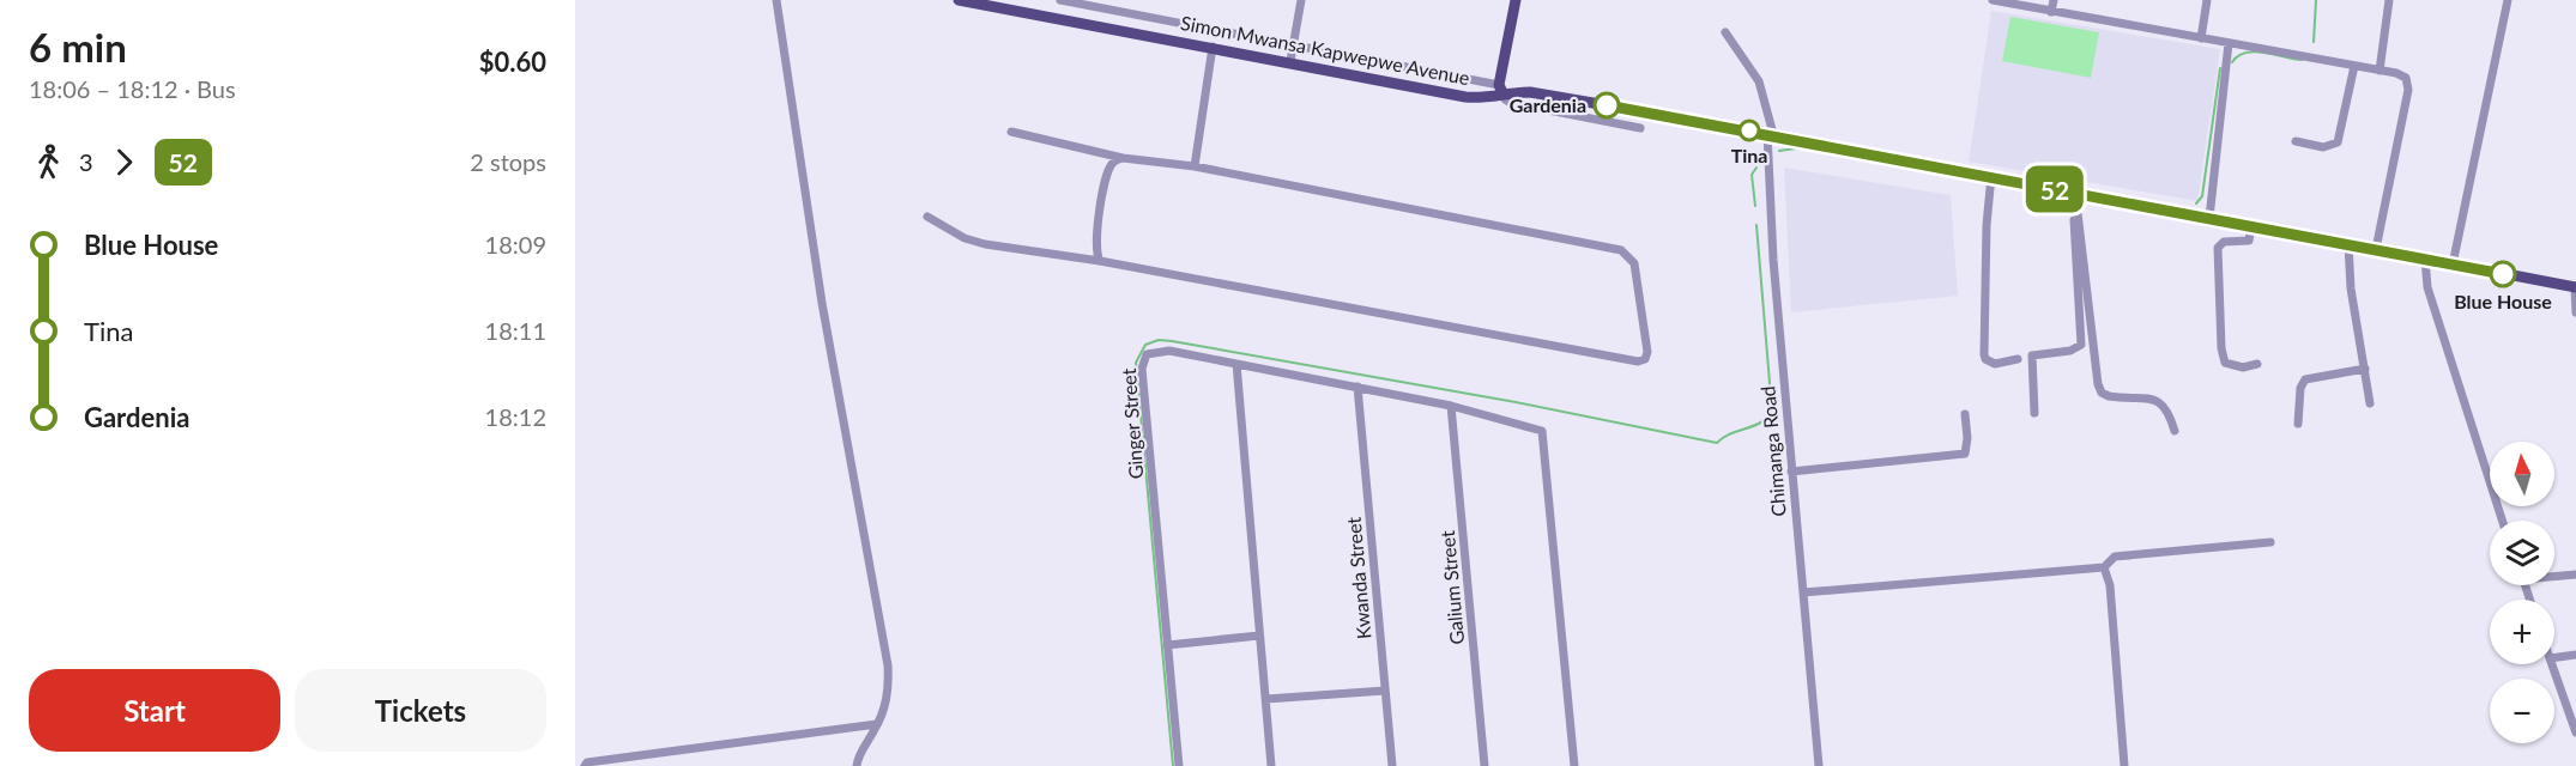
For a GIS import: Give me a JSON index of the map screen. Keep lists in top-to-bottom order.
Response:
{
  "streets": {
    "main road": ["Simon Mwansa Kapwepwe Avenue"],
    "street": [
      "Ginger Street",
      "Chimanga Road",
      "Kwanda Street",
      "Galium Street"
    ]
  },
  "crossings": [
    ["Simon Mwansa Kapwepwe Avenue", "Chimanga Road"],
    ["Ginger Street", "Kwanda Street"],
    ["Ginger Street", "Galium Street"]
  ],
  "places": ["Gardenia", "Tina", "Blue House"],
  "lines": ["bus line 52"],
  "north": "top",
  "page": {
    "heading": ["6 min", "18:06 – 18:12 · Bus", "$0.60"],
    "on_map": "52",
    "legs": ["3", "52", "2 stops"],
    "list": [
      {
        "name": "Blue House",
        "value": "18:09"
      },
      {
        "name": "Tina",
        "value": "18:11"
      },
      {
        "name": "Gardenia",
        "value": "18:12"
      }
    ],
    "map_buttons": ["+", "−"],
    "buttons": ["Start", "Tickets"]
  }
}
